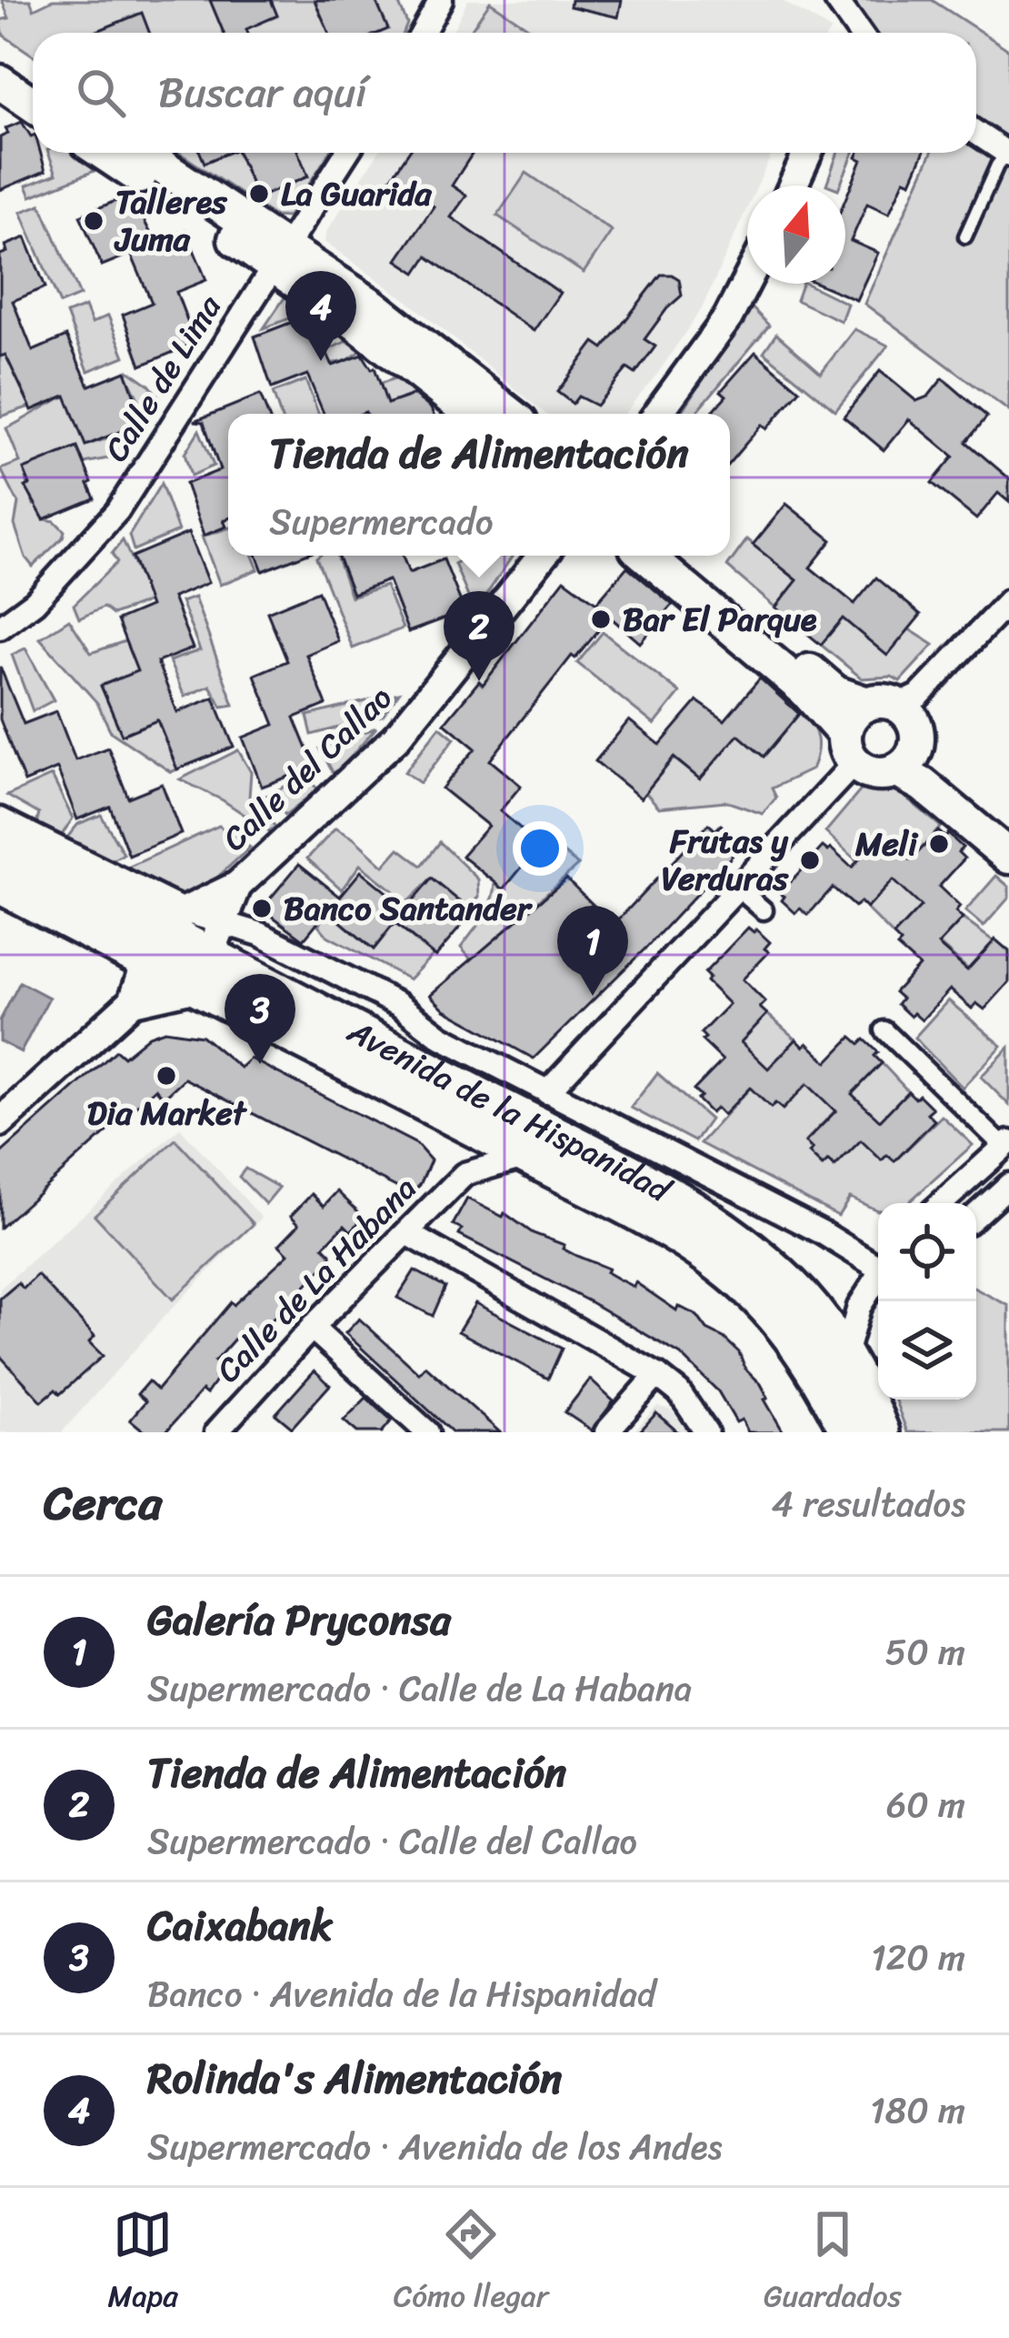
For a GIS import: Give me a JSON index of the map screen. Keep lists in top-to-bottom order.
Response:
{
  "streets": {
    "main road": ["Avenida de la Hispanidad"],
    "street": ["Calle de Lima", "Calle del Callao", "Calle de La Habana"]
  },
  "crossings": [
    ["Calle del Callao", "Avenida de la Hispanidad"],
    ["Avenida de la Hispanidad", "Calle de La Habana"]
  ],
  "places": [
    "La Guarida",
    "Talleres Juma",
    "Bar El Parque",
    "Meli",
    "Frutas y Verduras",
    "Banco Santander",
    "Dia Market"
  ],
  "north": "top",
  "page": {
    "search": "Buscar aquí",
    "pins": [
      "4",
      "2",
      "1",
      "3"
    ],
    "popup": ["Tienda de Alimentación", "Supermercado"],
    "heading": ["Cerca", "4 resultados"],
    "list": [
      {
        "mark": "1",
        "name": "Galería Pryconsa",
        "note": "Supermercado · Calle de La Habana",
        "value": "50 m"
      },
      {
        "mark": "2",
        "name": "Tienda de Alimentación",
        "note": "Supermercado · Calle del Callao",
        "value": "60 m"
      },
      {
        "mark": "3",
        "name": "Caixabank",
        "note": "Banco · Avenida de la Hispanidad",
        "value": "120 m"
      },
      {
        "mark": "4",
        "name": "Rolinda's Alimentación",
        "note": "Supermercado · Avenida de los Andes",
        "value": "180 m"
      }
    ],
    "nav": ["Mapa", "Cómo llegar", "Guardados"]
  }
}
